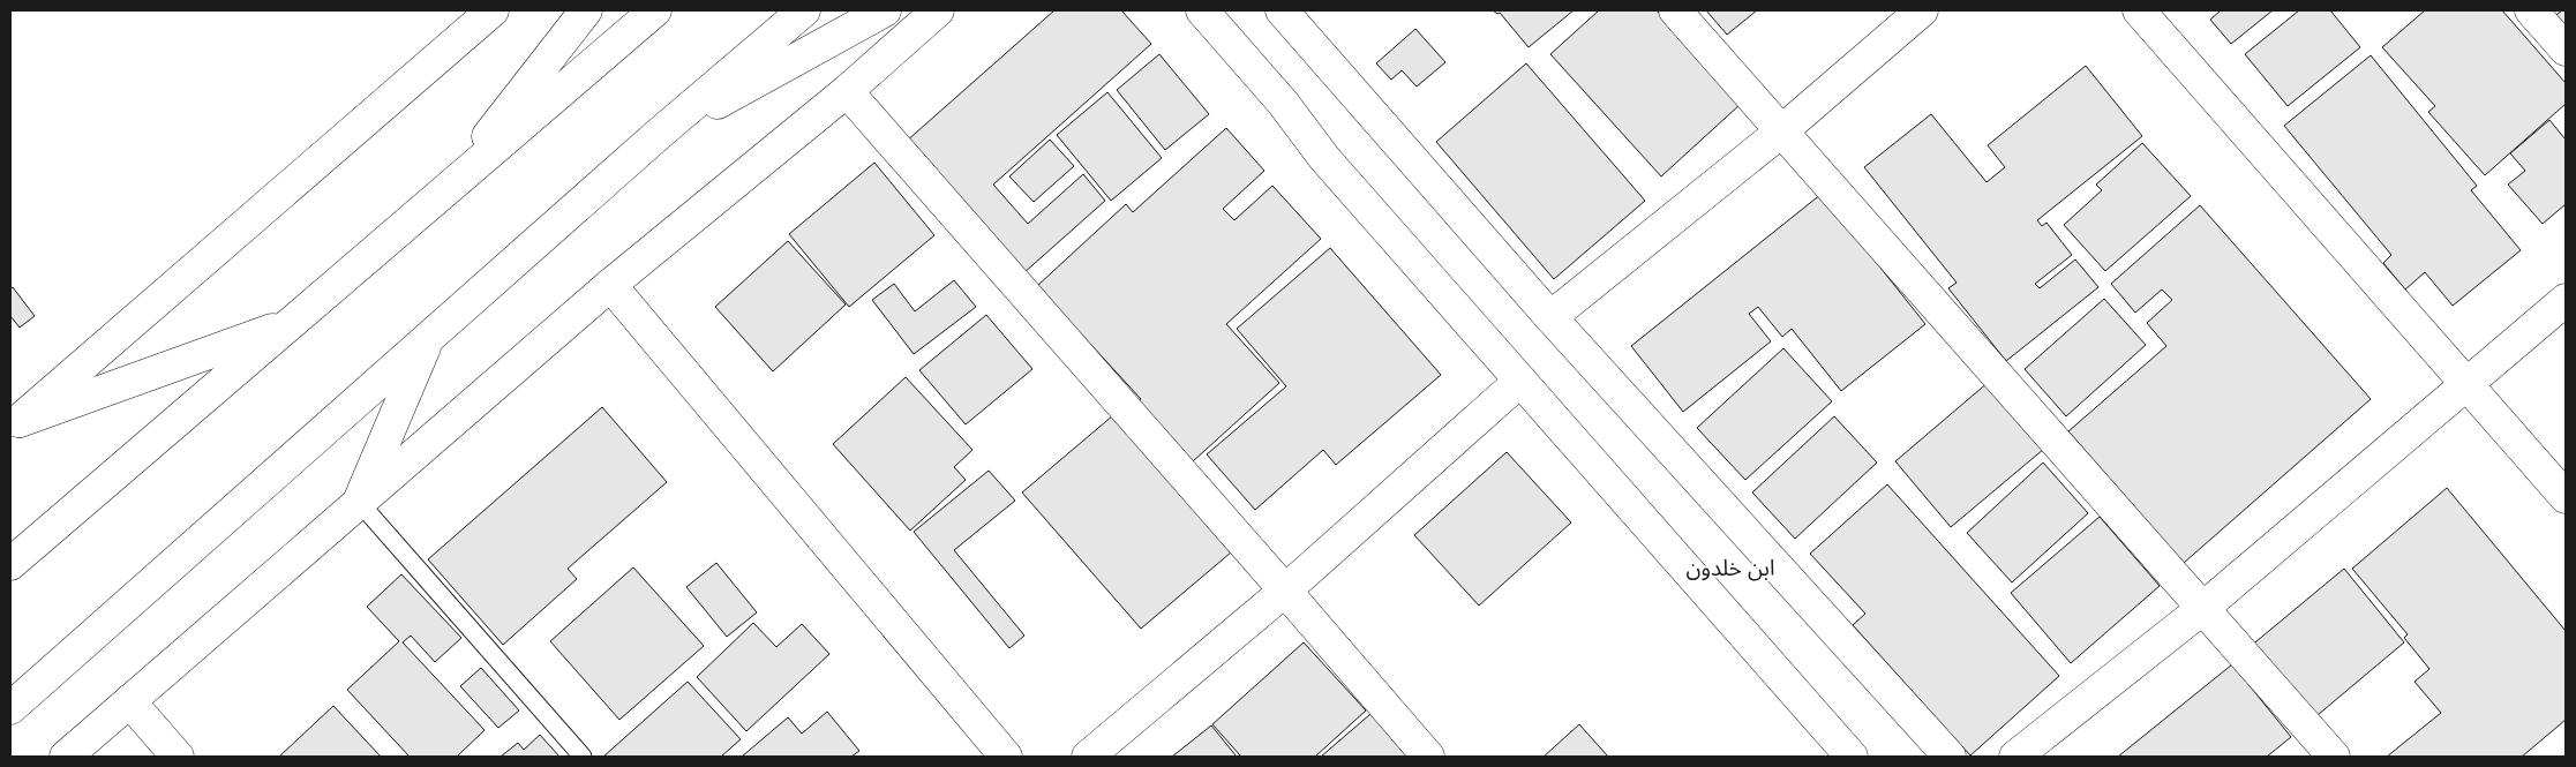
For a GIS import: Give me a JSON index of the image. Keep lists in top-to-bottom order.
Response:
{
  "districts": ["ابن خلدون"]
}
